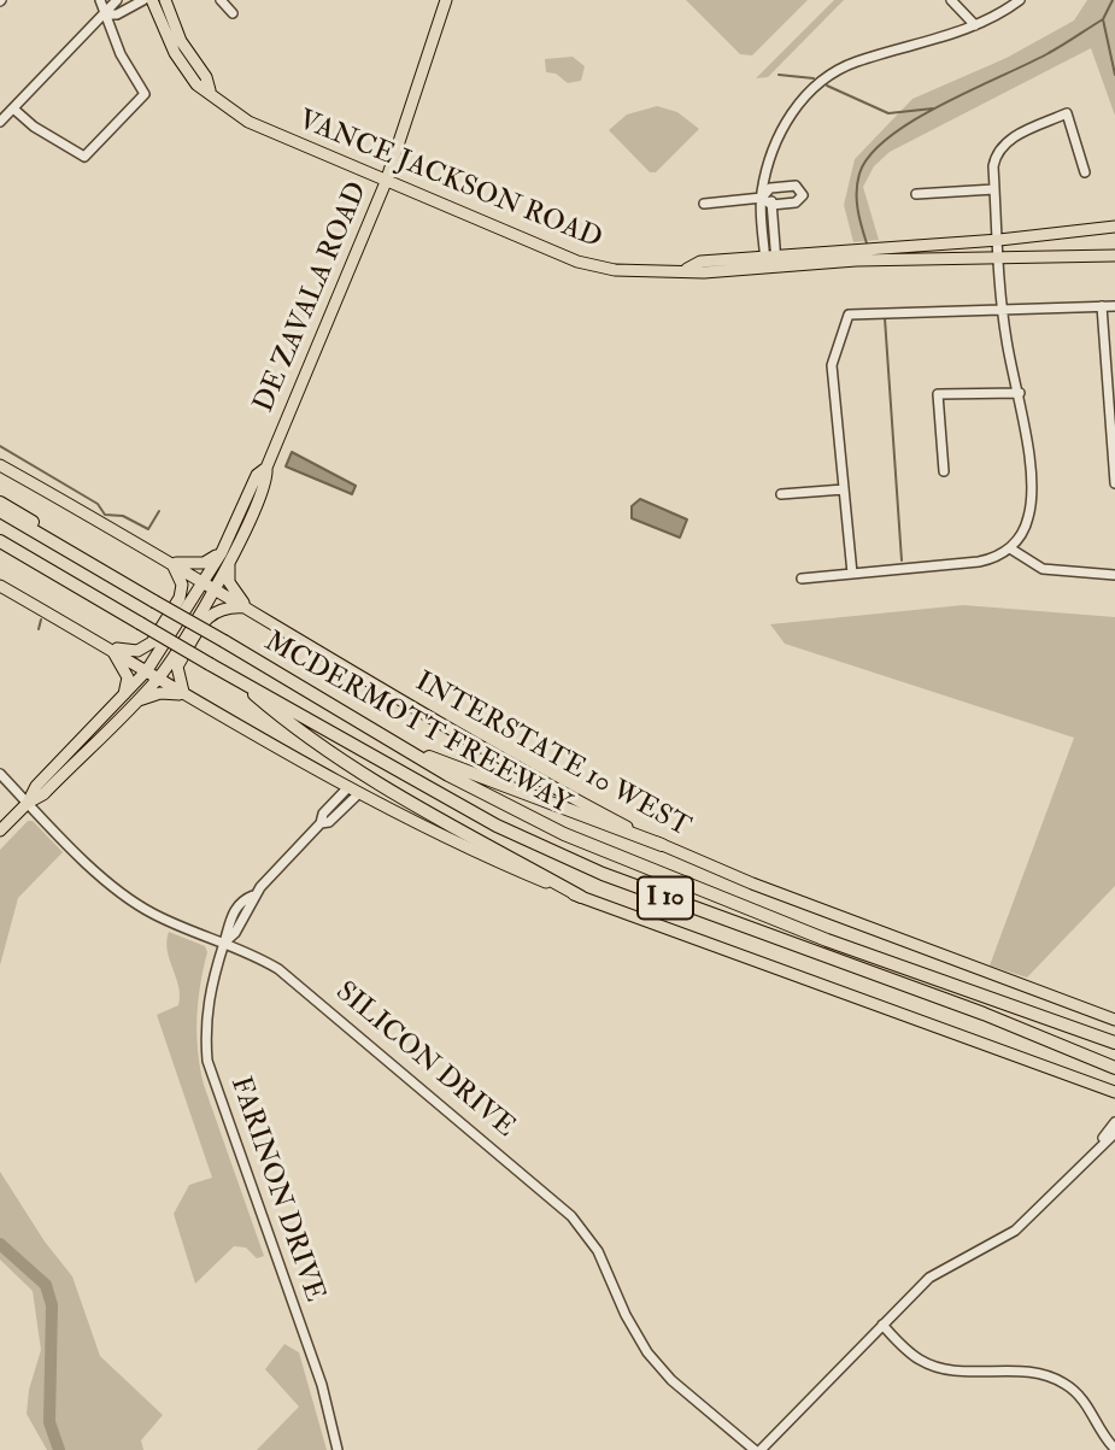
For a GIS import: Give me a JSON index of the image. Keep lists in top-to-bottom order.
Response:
{
  "streets": {
    "highway": ["MCDERMOTT FREEWAY", "I 10"],
    "main road": ["VANCE JACKSON ROAD", "DE ZAVALA ROAD", "INTERSTATE 10 WEST"],
    "street": ["SILICON DRIVE", "FARINON DRIVE"]
  },
  "crossings": [
    ["VANCE JACKSON ROAD", "DE ZAVALA ROAD"],
    ["DE ZAVALA ROAD", "INTERSTATE 10 WEST"],
    ["DE ZAVALA ROAD", "SILICON DRIVE"],
    ["SILICON DRIVE", "FARINON DRIVE"]
  ]
}
